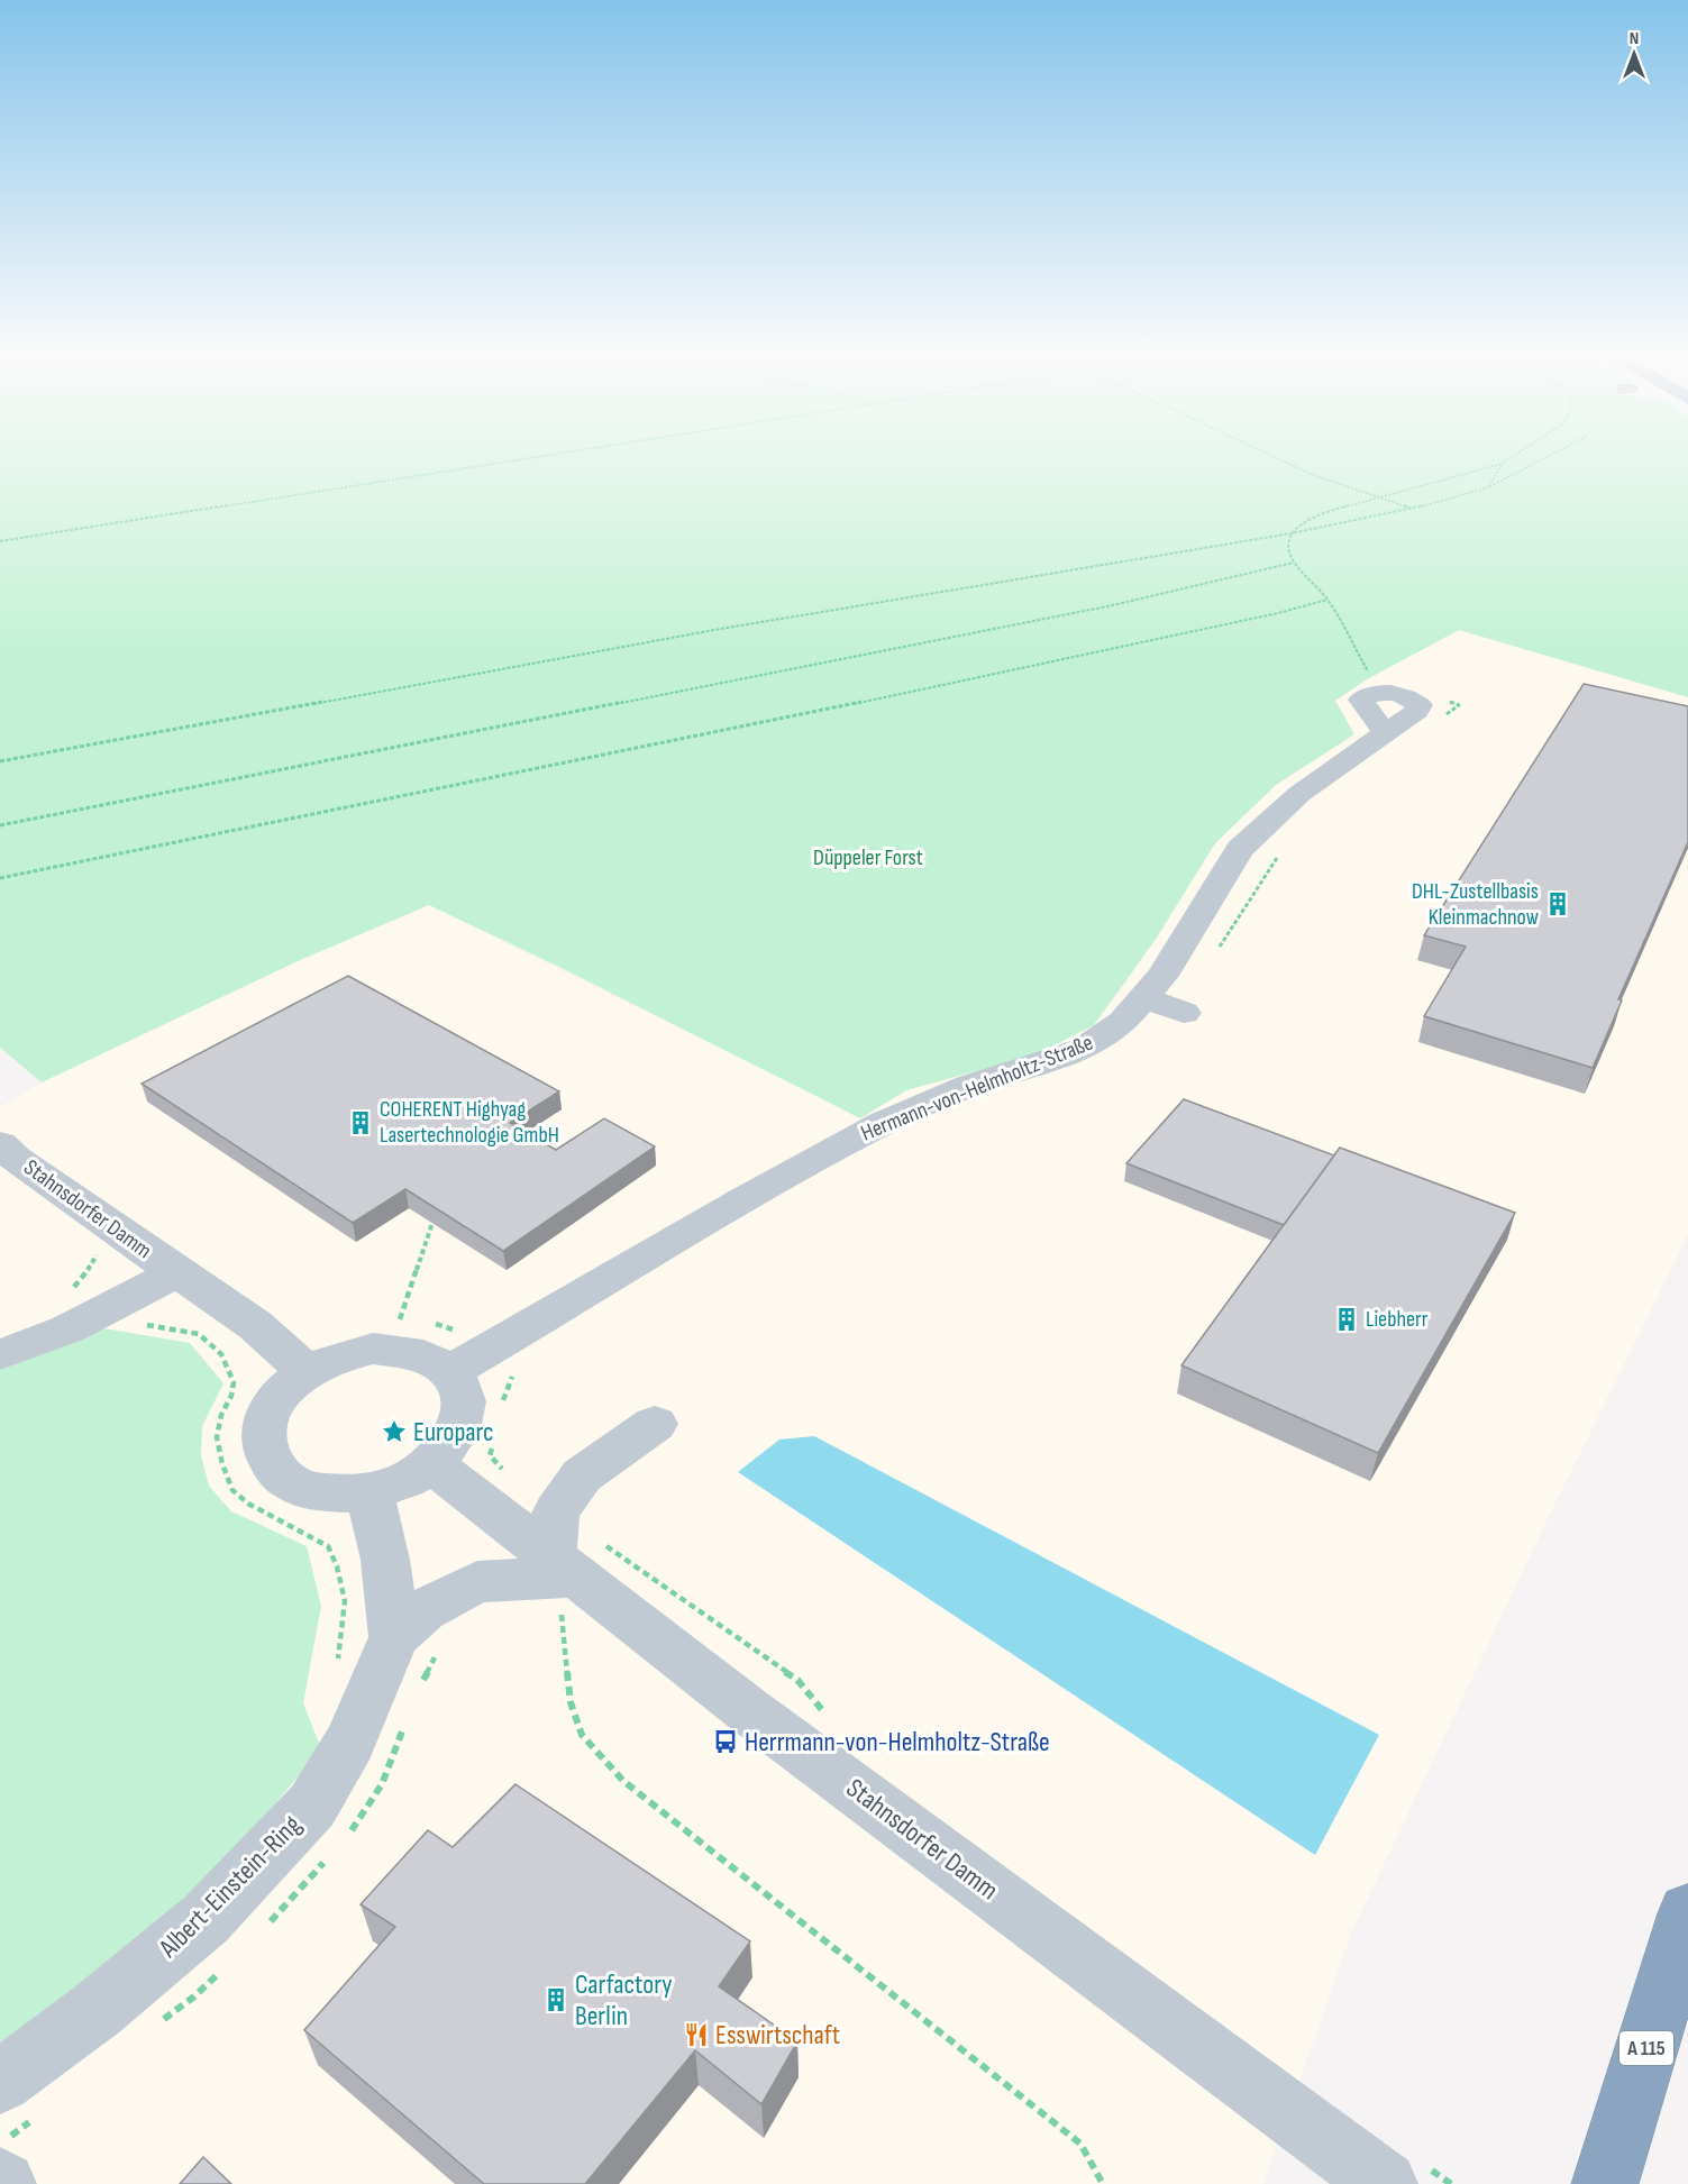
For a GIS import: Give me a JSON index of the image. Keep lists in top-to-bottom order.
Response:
{
  "streets": {
    "highway": ["A 115"],
    "street": ["Hermann-von-Helmholtz-Straße", "Stahnsdorfer Damm", "Albert-Einstein-Ring"]
  },
  "crossings": [
    ["Hermann-von-Helmholtz-Straße", "Stahnsdorfer Damm"],
    ["Hermann-von-Helmholtz-Straße", "Albert-Einstein-Ring"],
    ["Stahnsdorfer Damm", "Albert-Einstein-Ring"]
  ],
  "parks": ["Düppeler Forst"],
  "places": {
    "building": [
      "DHL-Zustellbasis Kleinmachnow",
      "COHERENT Highyag Lasertechnologie GmbH",
      "Liebherr",
      "Carfactory Berlin"
    ],
    "place": ["Europarc"],
    "bus stop": ["Herrmann-von-Helmholtz-Straße"],
    "restaurant": ["Esswirtschaft"]
  },
  "north": "top"
}
